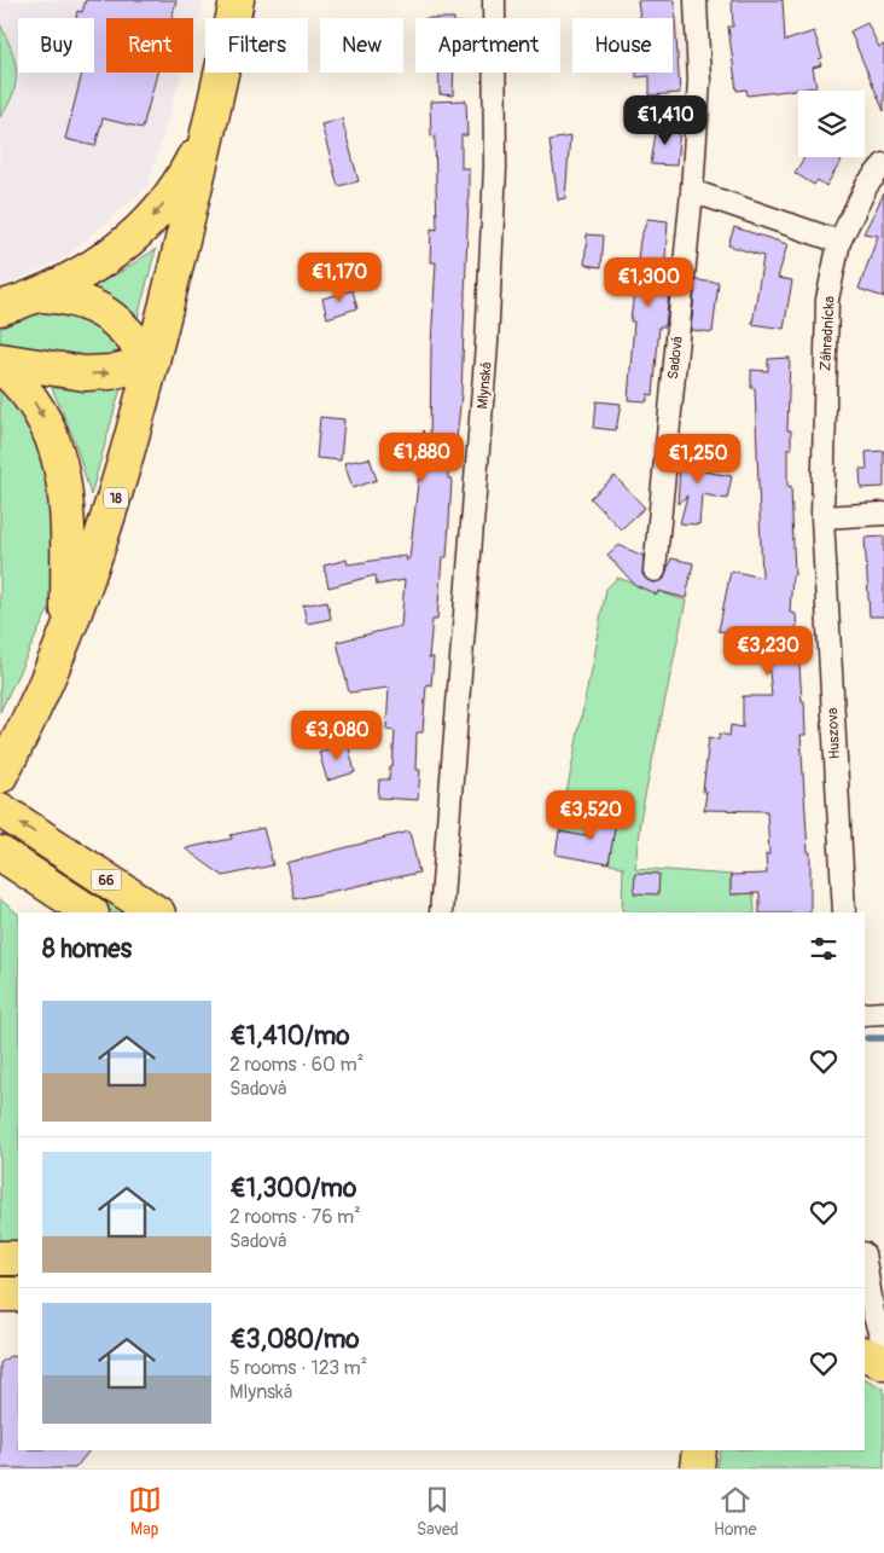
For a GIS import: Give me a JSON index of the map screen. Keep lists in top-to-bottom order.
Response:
{
  "streets": {
    "main road": ["18", "66"],
    "street": [
      "Záhradnícka",
      "Sadová",
      "Mlynská",
      "Huszova"
    ]
  },
  "crossings": [
    ["Záhradnícka", "Huszova"]
  ],
  "page": {
    "chip": [
      "Buy",
      "Rent",
      "Filters",
      "New",
      "Apartment",
      "House"
    ],
    "price": [
      "€1,410",
      "€1,170",
      "€1,300",
      "€1,880",
      "€1,250",
      "€3,230",
      "€3,080",
      "€3,520"
    ],
    "heading": "8 homes",
    "list": [
      {
        "name": "€1,410/mo",
        "note": "2 rooms · 60 m² · Sadová"
      },
      {
        "name": "€1,300/mo",
        "note": "2 rooms · 76 m² · Sadová"
      },
      {
        "name": "€3,080/mo",
        "note": "5 rooms · 123 m² · Mlynská"
      }
    ],
    "tabs": ["Map", "Saved", "Home"]
  }
}
